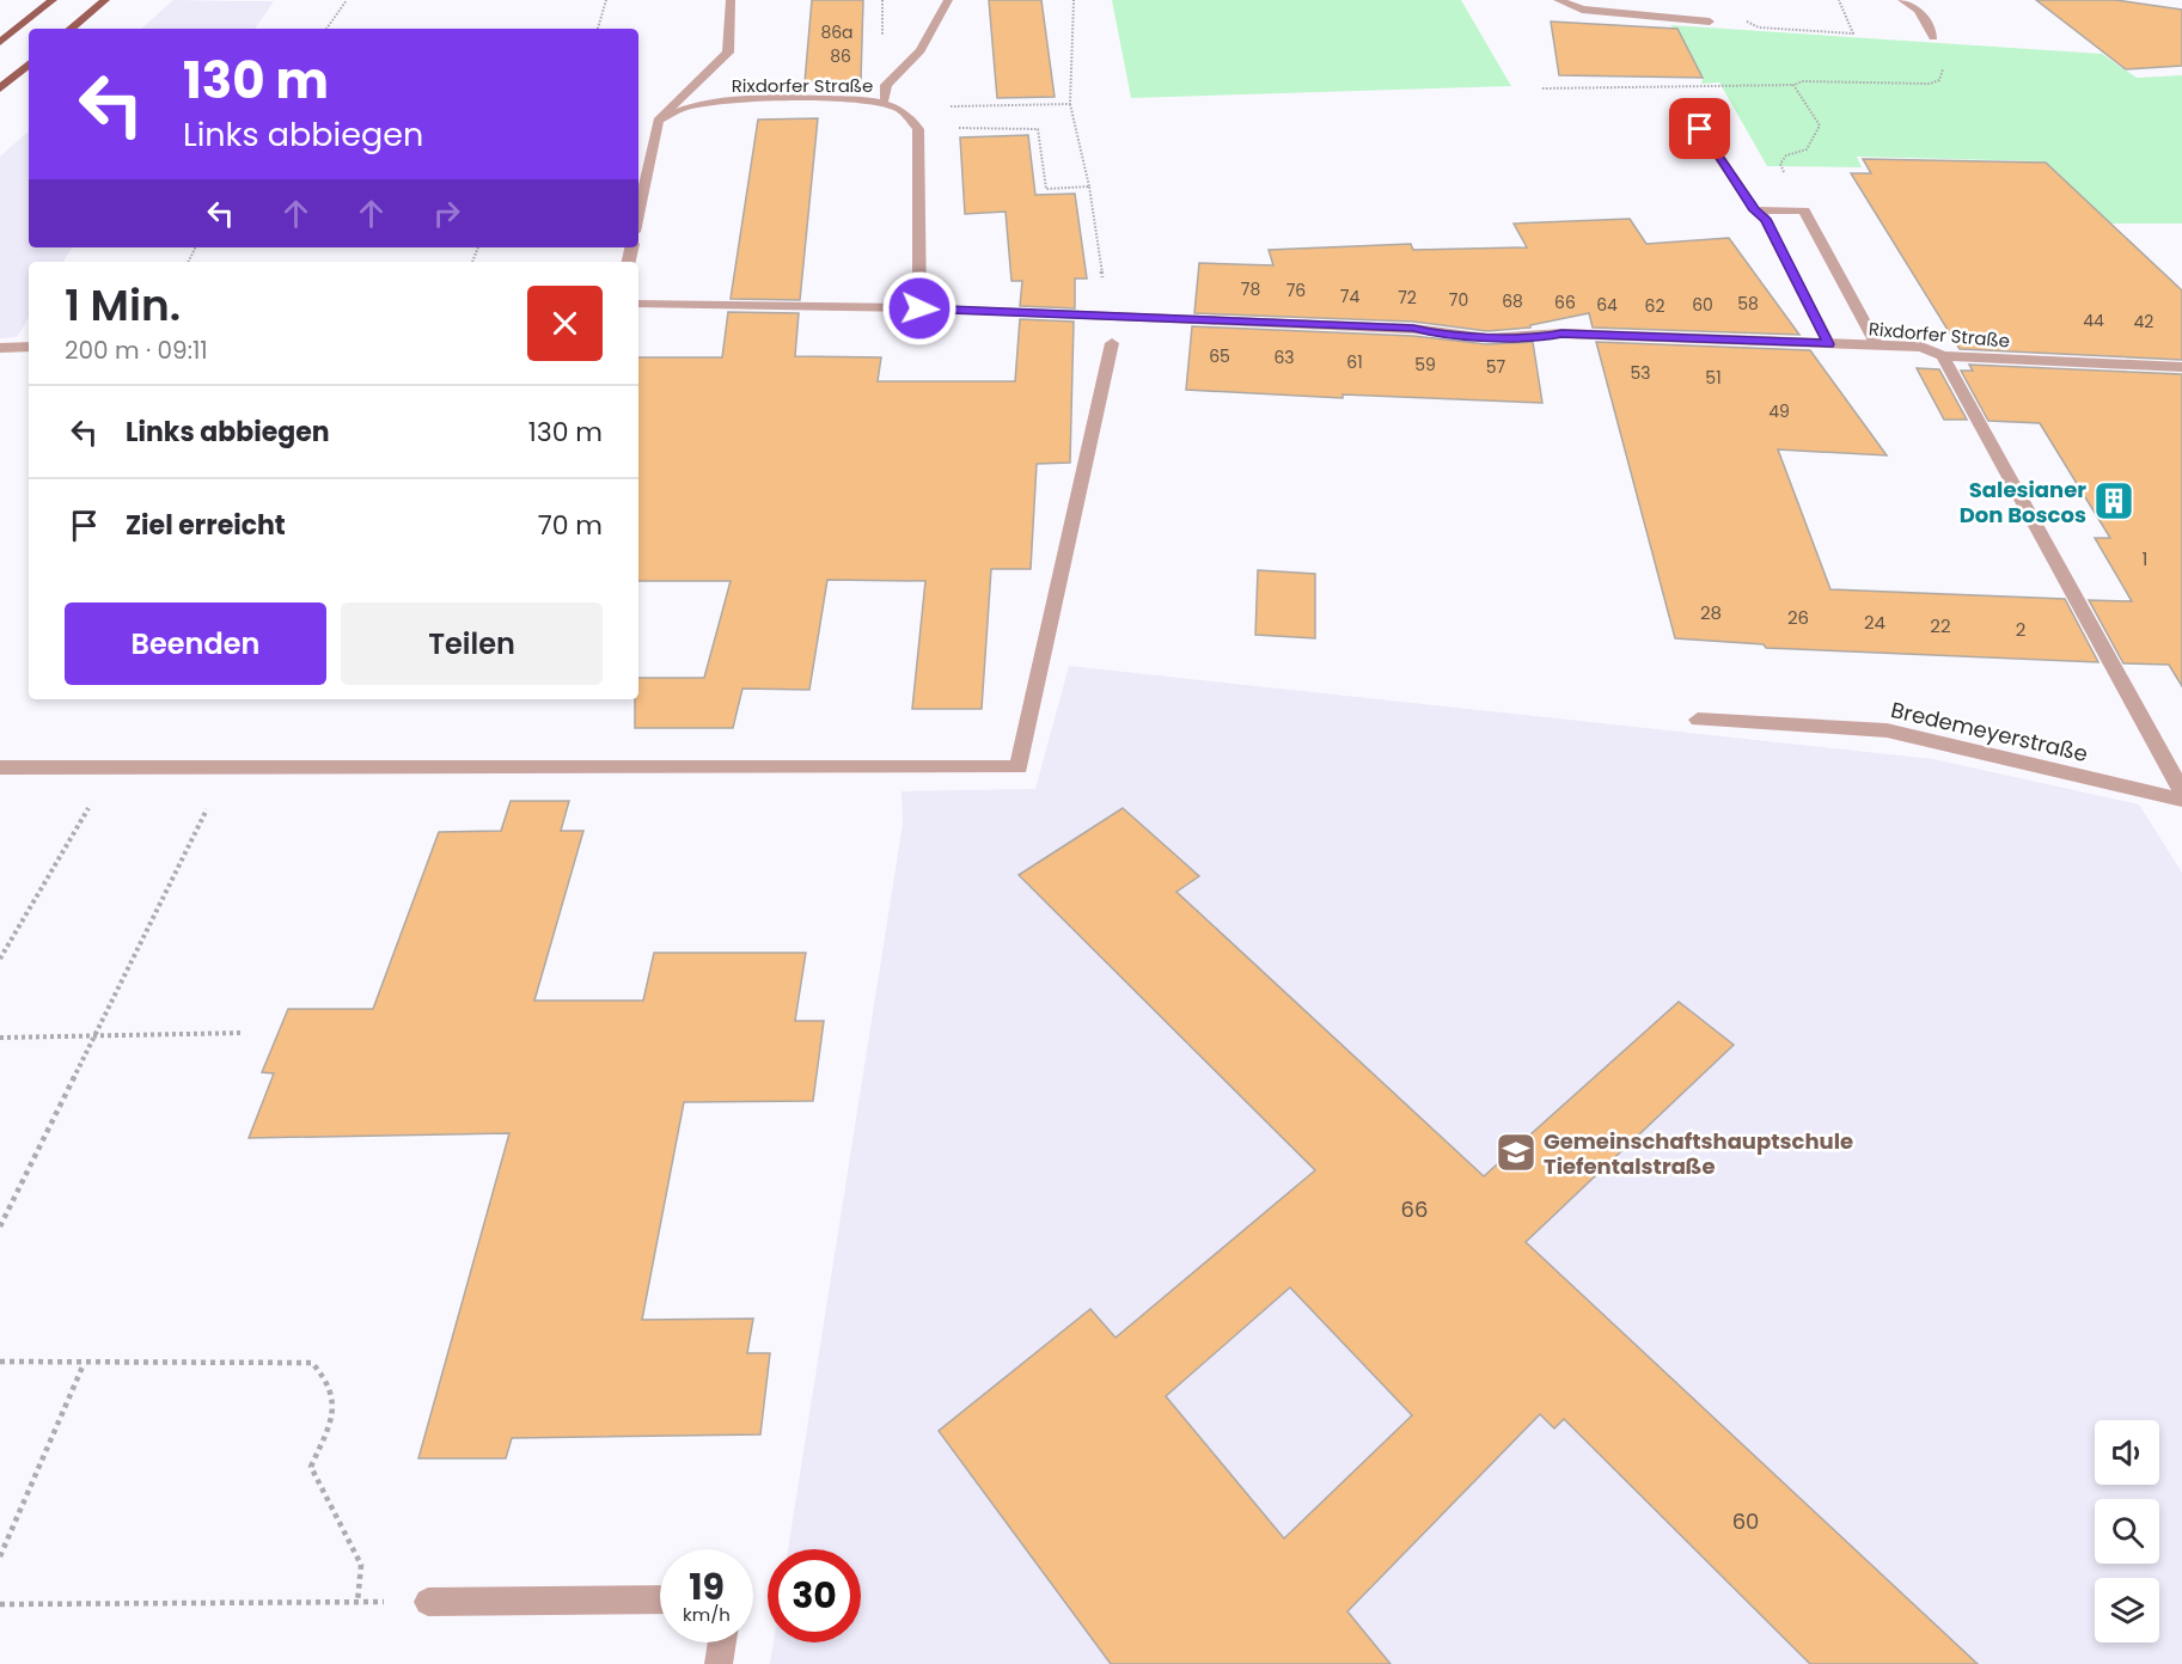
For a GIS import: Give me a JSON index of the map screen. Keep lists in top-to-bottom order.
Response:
{
  "streets": {
    "street": ["Rixdorfer Straße", "Bredemeyerstraße"]
  },
  "places": {
    "building": ["Salesianer Don Boscos"],
    "school or university": ["Gemeinschaftshauptschule Tiefentalstraße"]
  },
  "house_numbers": [
    "86a",
    "86",
    "78",
    "76",
    "74",
    "72",
    "70",
    "68",
    "66",
    "58",
    "64",
    "60",
    "62",
    "44",
    "42",
    "65",
    "63",
    "61",
    "59",
    "57",
    "53",
    "51",
    "49",
    "1",
    "28",
    "26",
    "24",
    "22",
    "2",
    "66",
    "60"
  ],
  "page": {
    "turn": ["130 m", "Links abbiegen"],
    "heading": ["1 Min.", "200 m · 09:11"],
    "list": [
      {
        "name": "Links abbiegen",
        "value": "130 m"
      },
      {
        "name": "Ziel erreicht",
        "value": "70 m"
      }
    ],
    "buttons": ["Beenden", "Teilen"],
    "speed": "19 km/h",
    "limit": "30"
  }
}
